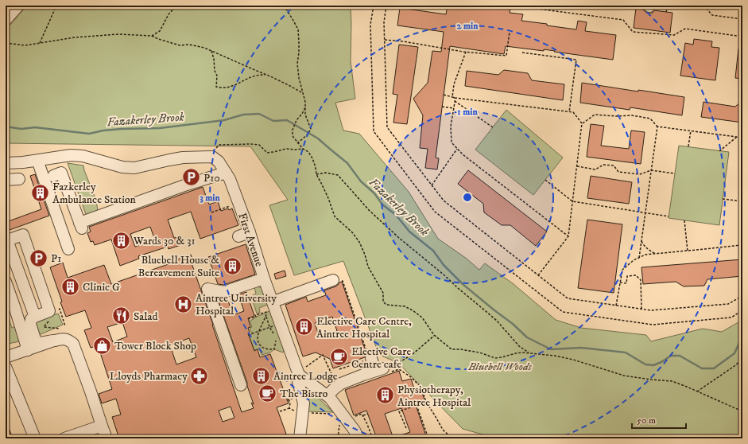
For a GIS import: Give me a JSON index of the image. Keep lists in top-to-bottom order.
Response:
{
  "streets": {
    "street": ["First Avenue"]
  },
  "water": ["Fazakerley Brook"],
  "parks": ["Bluebell Woods"],
  "places": {
    "parking": ["P10", "P1"],
    "building": [
      "Fazkerley Ambulance Station",
      "Wards 30 & 31",
      "Bluebell House & Bereavement Suite",
      "Clinic G",
      "Elective Care Centre, Aintree Hospital",
      "Aintree Lodge",
      "Physiotherapy, Aintree Hospital"
    ],
    "hospital": ["Aintree University Hospital"],
    "restaurant": ["Salad"],
    "shop": ["Tower Block Shop"],
    "cafe": ["Elective Care Centre cafe", "The Bistro"],
    "pharmacy": ["Lloyds Pharmacy"]
  },
  "scale_bar": "50 m",
  "rings": ["2 min", "1 min", "3 min"]
}
